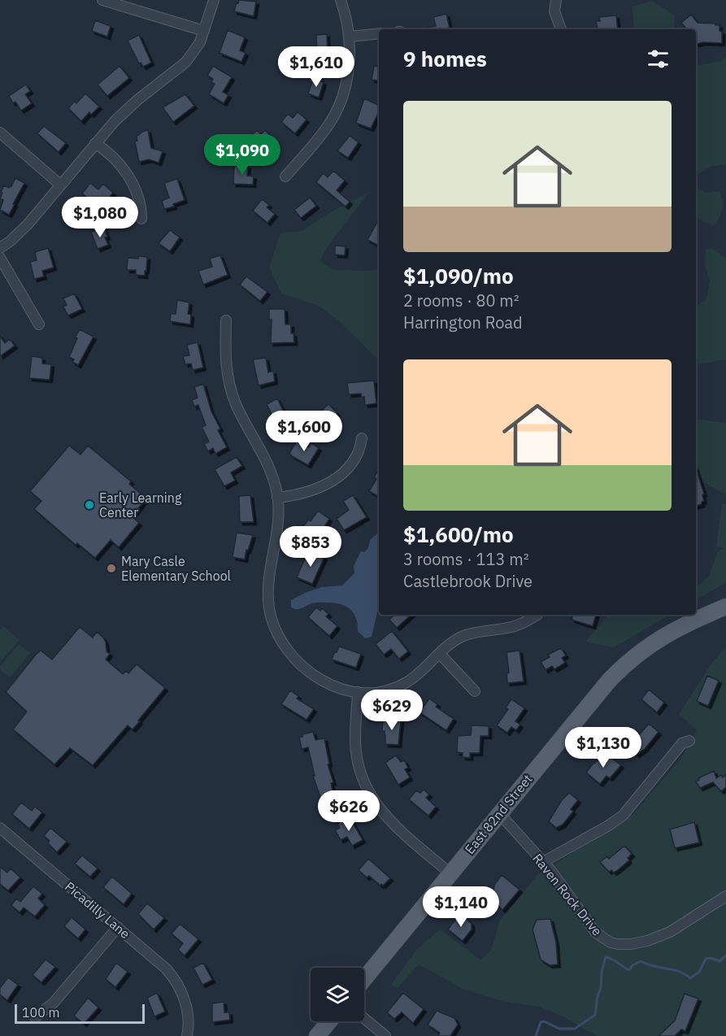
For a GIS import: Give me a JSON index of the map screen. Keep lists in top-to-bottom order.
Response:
{
  "streets": {
    "main road": ["East 82nd Street"],
    "street": ["Raven Rock Drive", "Picadilly Lane"]
  },
  "crossings": [
    ["East 82nd Street", "Raven Rock Drive"]
  ],
  "places": ["Early Learning Center", "Mary Casle Elementary School"],
  "scale_bar": "100 m",
  "page": {
    "heading": "9 homes",
    "price": [
      "$1,610",
      "$1,090",
      "$1,080",
      "$1,600",
      "$853",
      "$629",
      "$1,130",
      "$626",
      "$1,140"
    ],
    "list": [
      {
        "name": "$1,090/mo",
        "note": "2 rooms · 80 m² · Harrington Road"
      },
      {
        "name": "$1,600/mo",
        "note": "3 rooms · 113 m² · Castlebrook Drive"
      }
    ],
    "scale": "100 m"
  }
}
